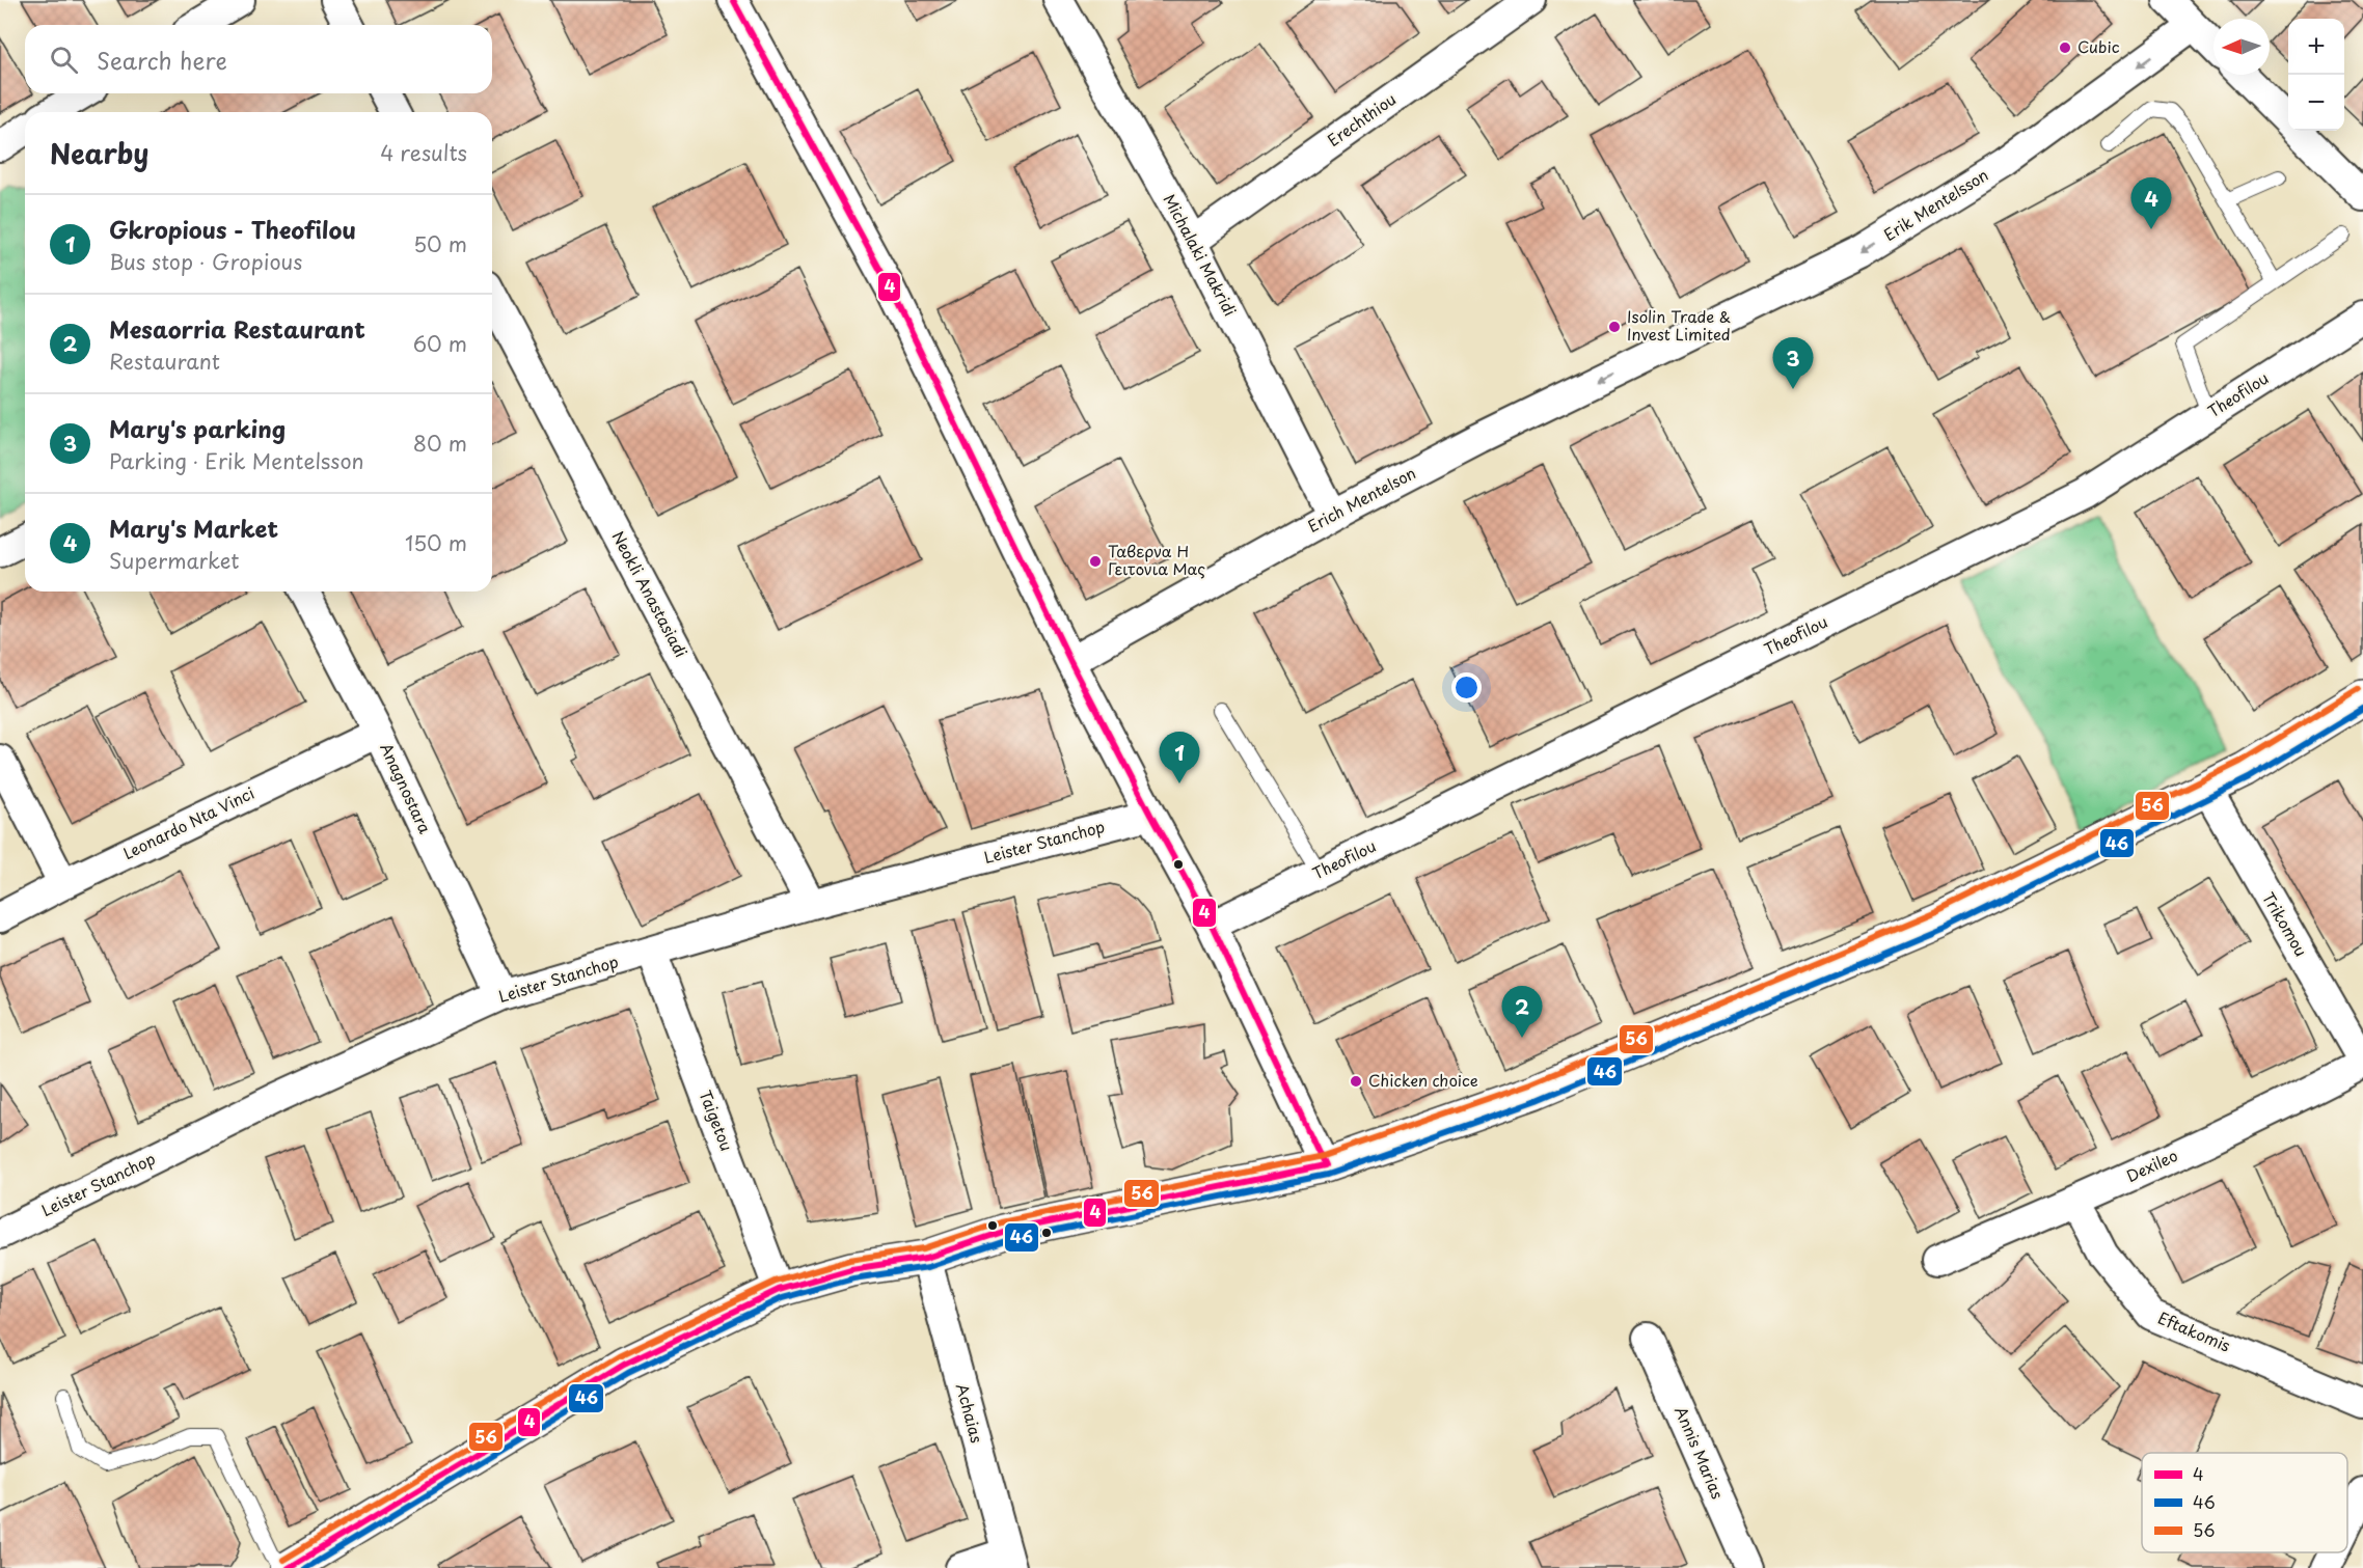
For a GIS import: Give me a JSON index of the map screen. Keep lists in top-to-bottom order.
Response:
{
  "streets": {
    "street": [
      "Erechthiou",
      "Erik Mentelsson",
      "Michalaki Makridi",
      "Theofilou",
      "Erich Mentelson",
      "Neokli Anastasiadi",
      "Anagnostara",
      "Leonardo Nta Vinci",
      "Leister Stanchop",
      "Trikomou",
      "Taigetou",
      "Dexileo",
      "Eftakomis",
      "Achaias",
      "Annis Marias"
    ]
  },
  "crossings": [
    ["Erechthiou", "Michalaki Makridi"],
    ["Erik Mentelsson", "Erich Mentelson"],
    ["Michalaki Makridi", "Erich Mentelson"],
    ["Neokli Anastasiadi", "Leister Stanchop"],
    ["Anagnostara", "Leonardo Nta Vinci"],
    ["Anagnostara", "Leister Stanchop"],
    ["Leister Stanchop", "Taigetou"],
    ["Trikomou", "Dexileo"],
    ["Dexileo", "Eftakomis"]
  ],
  "one_way": ["Erik Mentelsson", "Erich Mentelson"],
  "places": [
    "Cubic",
    "Isolin Trade & Invest Limited",
    "Ταβερνα Η Γειτονια Μας",
    "Chicken choice"
  ],
  "lines": ["transit line 4", "transit line 56", "transit line 46"],
  "legend": ["4", "46", "56"],
  "north": "left",
  "page": {
    "map_buttons": ["+", "−"],
    "search": "Search here",
    "heading": ["Nearby", "4 results"],
    "pins": [
      "4",
      "3",
      "1",
      "2"
    ],
    "list": [
      {
        "mark": "1",
        "name": "Gkropious - Theofilou",
        "note": "Bus stop · Gropious",
        "value": "50 m"
      },
      {
        "mark": "2",
        "name": "Mesaorria Restaurant",
        "note": "Restaurant",
        "value": "60 m"
      },
      {
        "mark": "3",
        "name": "Mary's parking",
        "note": "Parking · Erik Mentelsson",
        "value": "80 m"
      },
      {
        "mark": "4",
        "name": "Mary's Market",
        "note": "Supermarket",
        "value": "150 m"
      }
    ]
  }
}
